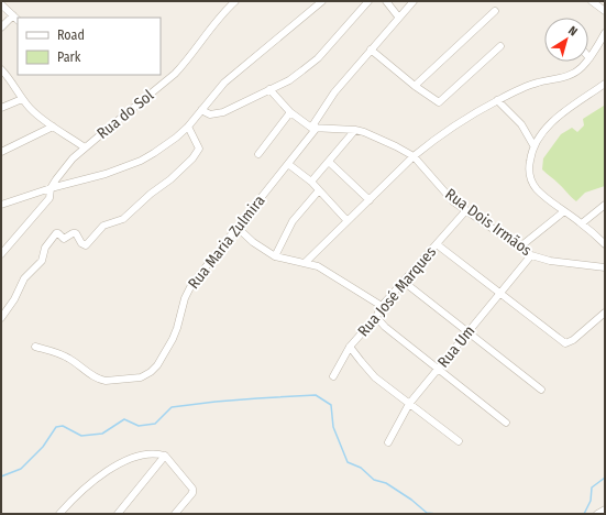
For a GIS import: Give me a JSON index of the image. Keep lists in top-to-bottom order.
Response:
{
  "streets": {
    "street": [
      "Rua do Sol",
      "Rua Dois Irmãos",
      "Rua Maria Zulmira",
      "Rua José Marques",
      "Rua Um"
    ]
  },
  "crossings": [
    ["Rua Dois Irmãos", "Rua Maria Zulmira"],
    ["Rua Dois Irmãos", "Rua José Marques"],
    ["Rua Dois Irmãos", "Rua Um"]
  ],
  "legend": ["Road", "Park"],
  "north": "top right"
}
